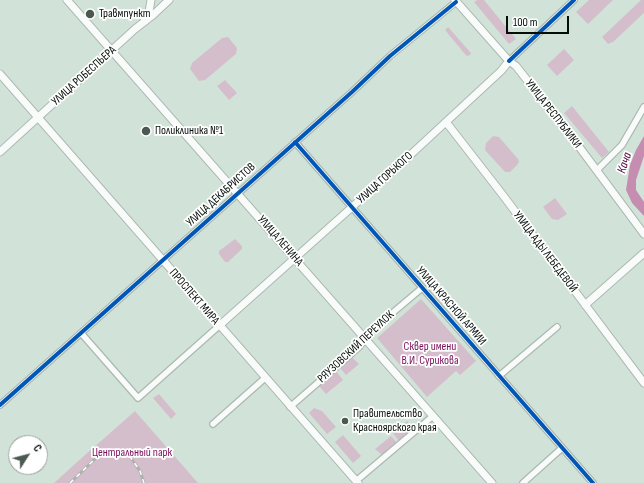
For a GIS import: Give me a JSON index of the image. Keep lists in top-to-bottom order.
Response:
{
  "streets": {
    "main road": [
      "УЛИЦА РОБЕСПЬЕРА",
      "УЛИЦА РЕСПУБЛИКИ",
      "УЛИЦА ГОРЬКОГО",
      "УЛИЦА ЛЕНИНА",
      "УЛИЦА АДЫ ЛЕБЕДЕВОЙ",
      "ПРОСПЕКТ МИРА"
    ],
    "street": ["УЛИЦА ДЕКАБРИСТОВ", "УЛИЦА КРАСНОЙ АРМИИ", "РЯУЗОВСКИЙ ПЕРЕУЛОК"]
  },
  "crossings": [
    ["УЛИЦА РОБЕСПЬЕРА", "УЛИЦА ЛЕНИНА"],
    ["УЛИЦА РОБЕСПЬЕРА", "ПРОСПЕКТ МИРА"],
    ["УЛИЦА РЕСПУБЛИКИ", "УЛИЦА ГОРЬКОГО"],
    ["УЛИЦА РЕСПУБЛИКИ", "УЛИЦА ДЕКАБРИСТОВ"],
    ["УЛИЦА ГОРЬКОГО", "УЛИЦА ДЕКАБРИСТОВ"],
    ["УЛИЦА ГОРЬКОГО", "УЛИЦА ЛЕНИНА"],
    ["УЛИЦА ГОРЬКОГО", "УЛИЦА АДЫ ЛЕБЕДЕВОЙ"],
    ["УЛИЦА ГОРЬКОГО", "ПРОСПЕКТ МИРА"],
    ["УЛИЦА ГОРЬКОГО", "УЛИЦА КРАСНОЙ АРМИИ"],
    ["УЛИЦА ДЕКАБРИСТОВ", "УЛИЦА ЛЕНИНА"],
    ["УЛИЦА ДЕКАБРИСТОВ", "ПРОСПЕКТ МИРА"],
    ["УЛИЦА ДЕКАБРИСТОВ", "УЛИЦА КРАСНОЙ АРМИИ"],
    ["УЛИЦА ЛЕНИНА", "РЯУЗОВСКИЙ ПЕРЕУЛОК"],
    ["ПРОСПЕКТ МИРА", "РЯУЗОВСКИЙ ПЕРЕУЛОК"],
    ["УЛИЦА КРАСНОЙ АРМИИ", "РЯУЗОВСКИЙ ПЕРЕУЛОК"]
  ],
  "water": ["Кача"],
  "parks": ["Сквер имени В.И. Сурикова", "Центральный парк"],
  "places": ["Травмпункт", "Поликлиника №1", "Правительство Красноярского края"],
  "scale_bar": "100 m",
  "north": "top right"
}
